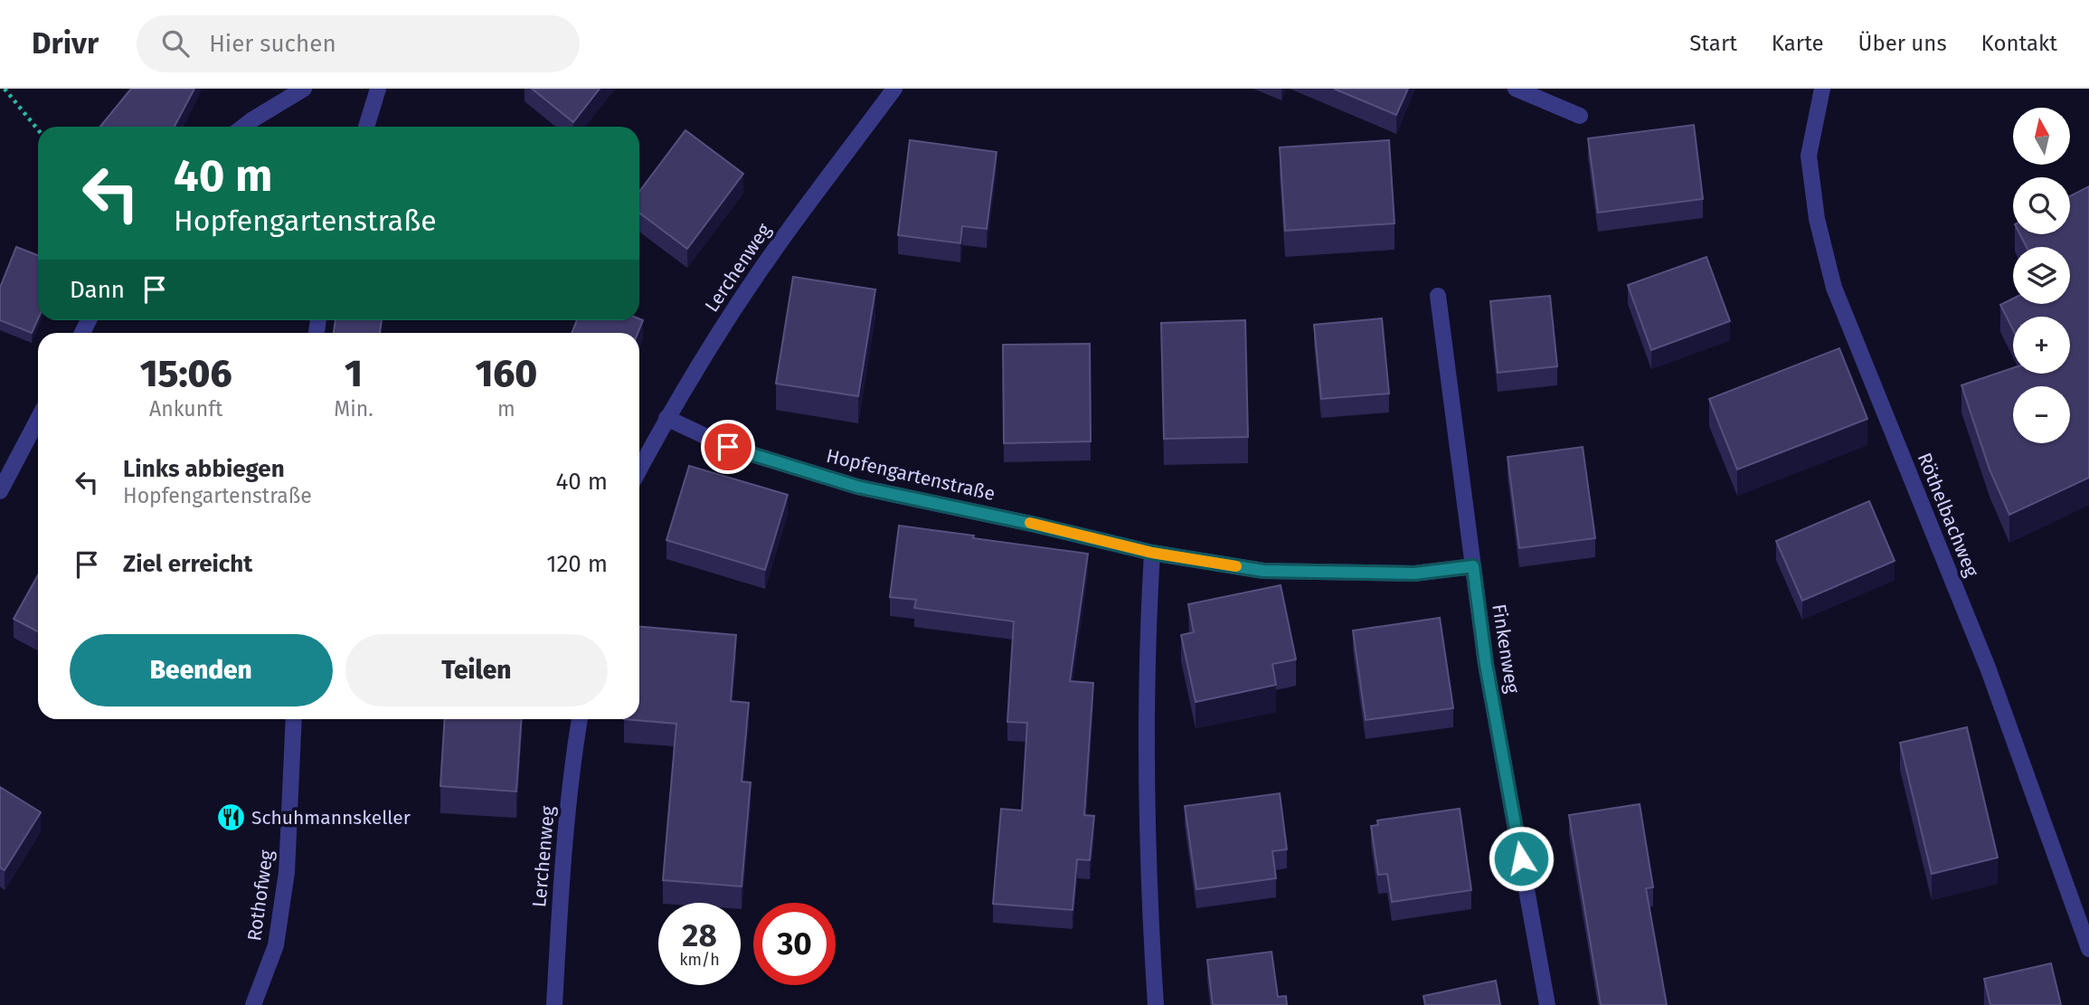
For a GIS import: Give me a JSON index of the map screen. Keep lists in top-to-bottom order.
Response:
{
  "streets": {
    "street": [
      "Lerchenweg",
      "Hopfengartenstraße",
      "Röthelbachweg",
      "Finkenweg",
      "Rothofweg"
    ]
  },
  "crossings": [
    ["Lerchenweg", "Hopfengartenstraße"],
    ["Hopfengartenstraße", "Finkenweg"]
  ],
  "places": {
    "restaurant": ["Schuhmannskeller"]
  },
  "north": "top",
  "page": {
    "header": "Drivr",
    "search": "Hier suchen",
    "nav": [
      "Start",
      "Karte",
      "Über uns",
      "Kontakt"
    ],
    "map_buttons": ["+", "−"],
    "turn": ["40 m", "Hopfengartenstraße"],
    "then": "Dann",
    "eta": [
      "15:06",
      "Ankunft",
      "1",
      "Min.",
      "160",
      "m"
    ],
    "list": [
      {
        "name": "Links abbiegen",
        "note": "Hopfengartenstraße",
        "value": "40 m"
      },
      {
        "name": "Ziel erreicht",
        "value": "120 m"
      }
    ],
    "buttons": ["Beenden", "Teilen"],
    "speed": "28 km/h",
    "limit": "30"
  }
}
